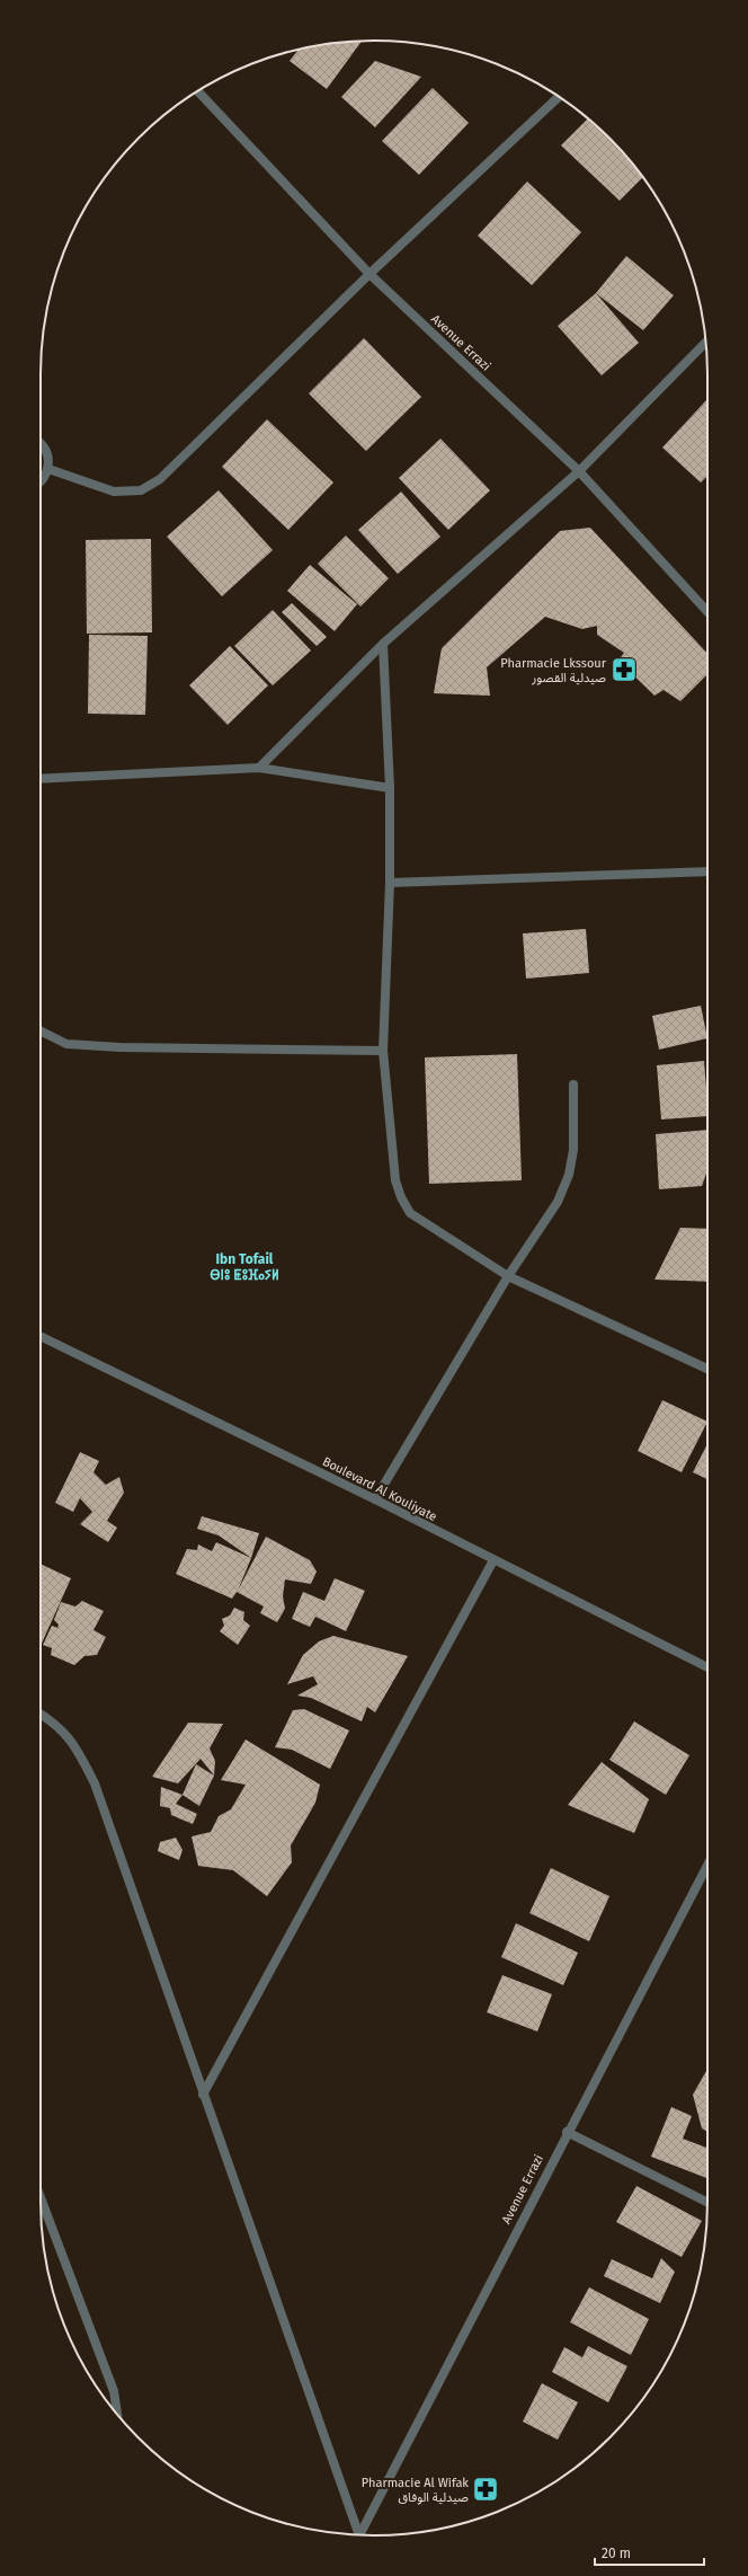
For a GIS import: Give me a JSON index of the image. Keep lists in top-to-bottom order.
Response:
{
  "streets": {
    "street": ["Avenue Errazi", "Boulevard Al Kouliyate"]
  },
  "districts": ["Ibn Tofail ⴱⵏⵓ ⵟⵓⴼⴰⵢⵍ"],
  "places": {
    "pharmacy": ["Pharmacie Lkssour صيدلية القصور", "Pharmacie Al Wifak صيدلية الوفاق"]
  },
  "scale_bar": "20 m"
}
